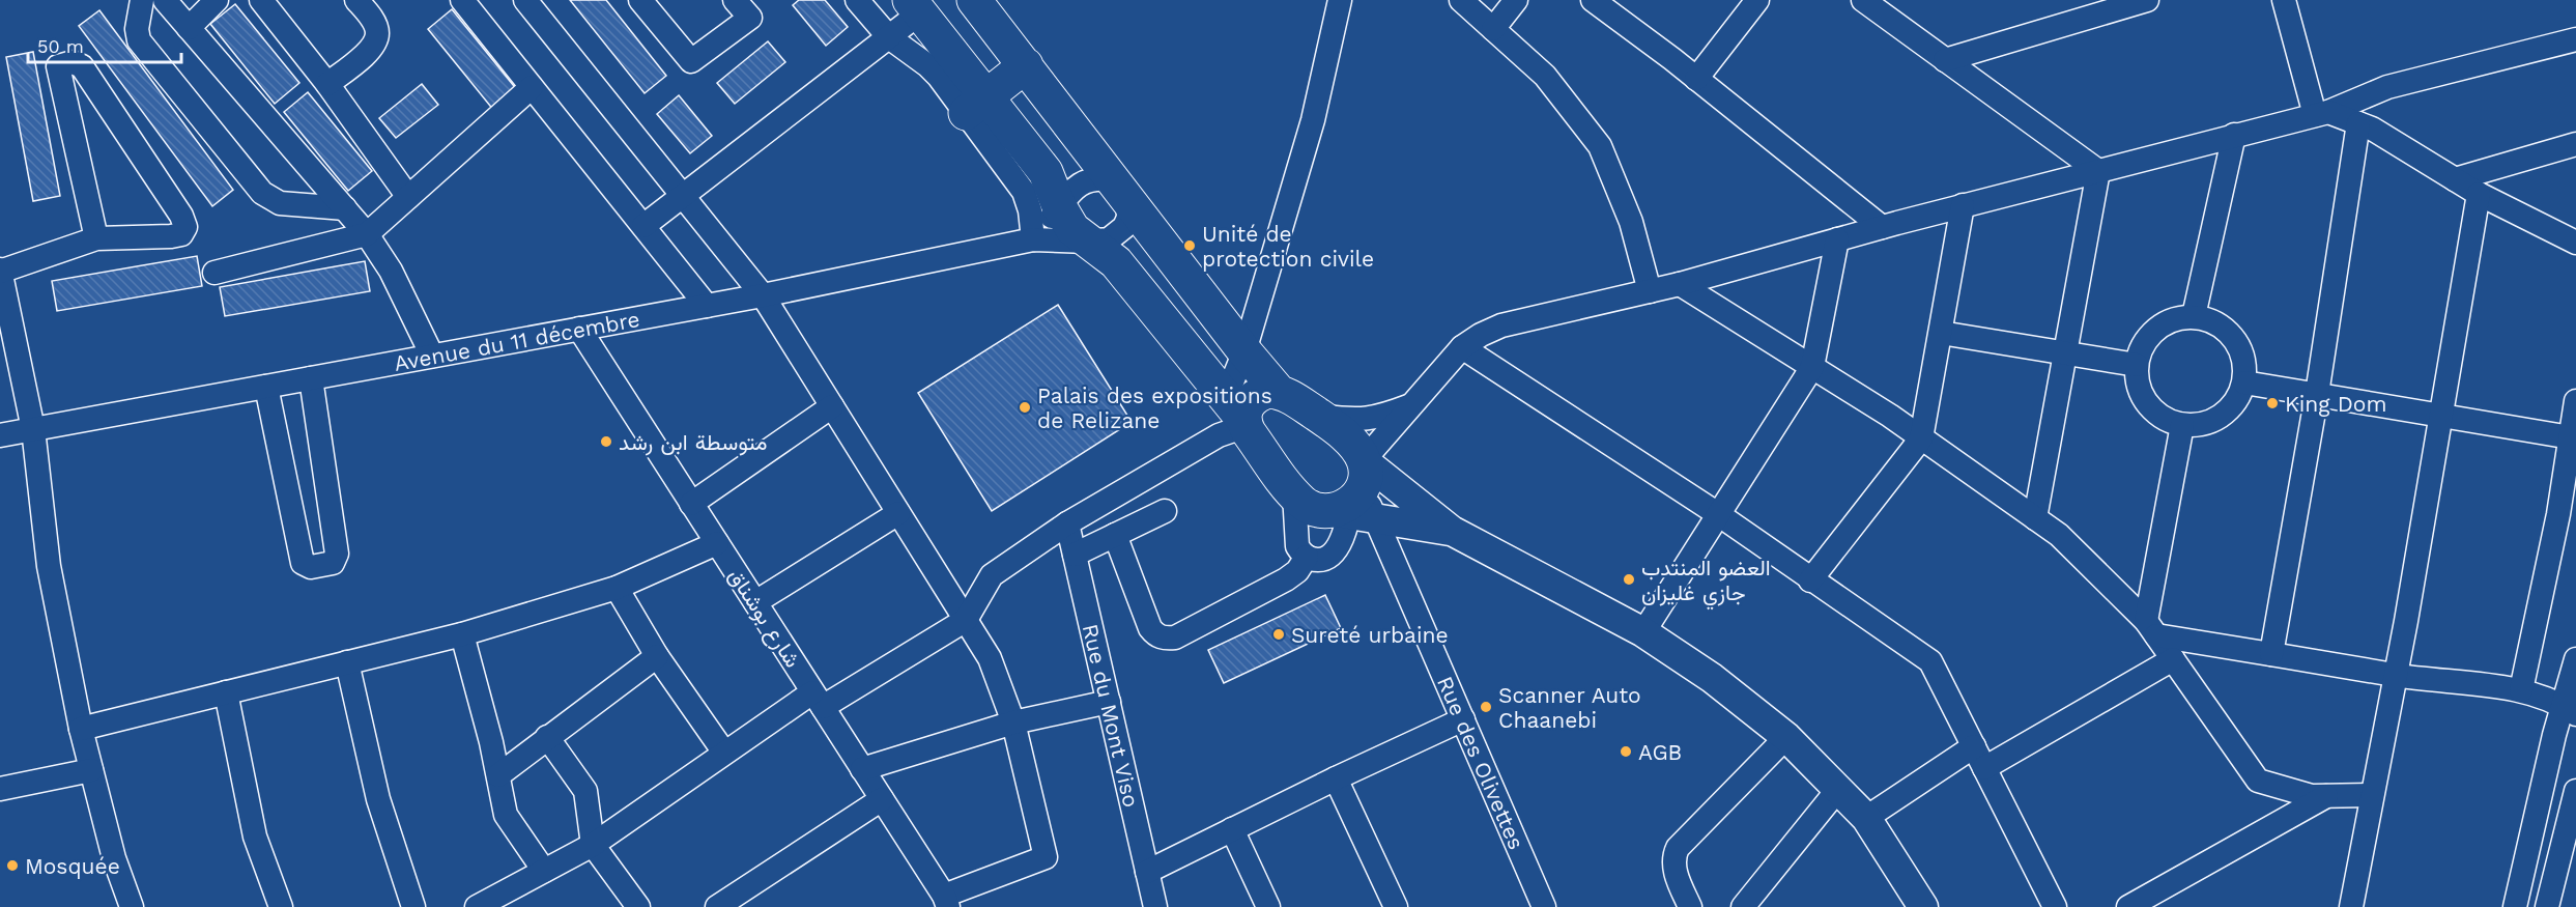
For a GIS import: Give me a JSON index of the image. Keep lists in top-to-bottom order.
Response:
{
  "streets": {
    "street": [
      "Avenue du 11 décembre",
      "شارع بوشناق",
      "Rue du Mont Viso",
      "Rue des Olivettes"
    ]
  },
  "crossings": [
    ["Avenue du 11 décembre", "شارع بوشناق"]
  ],
  "places": [
    "Unité de protection civile",
    "King Dom",
    "Palais des expositions de Relizane",
    "متوسطة ابن رشد",
    "العضو المنتدب جازي غليزان",
    "Sureté urbaine",
    "Scanner Auto Chaanebi",
    "AGB",
    "Mosquée"
  ],
  "scale_bar": "50 m"
}
